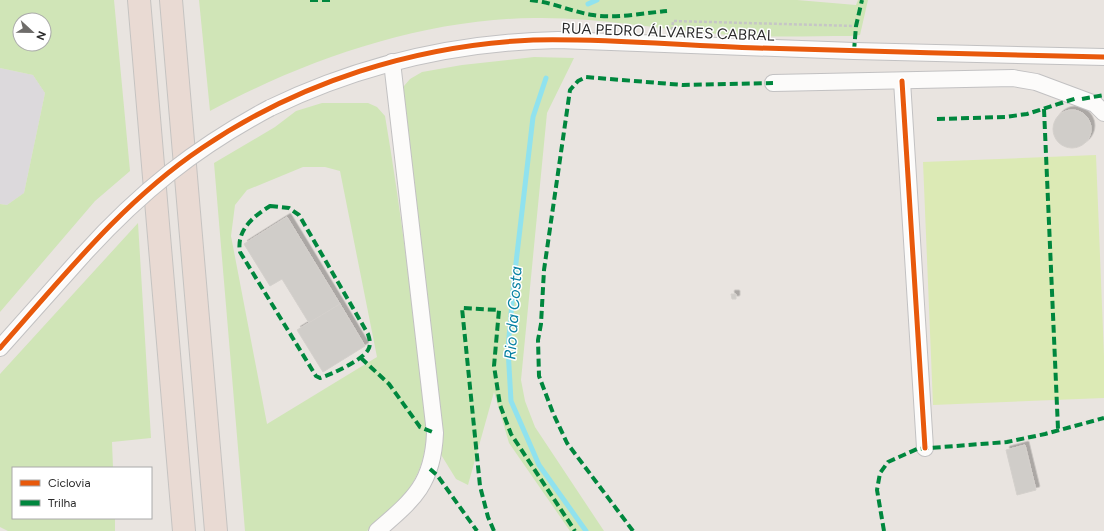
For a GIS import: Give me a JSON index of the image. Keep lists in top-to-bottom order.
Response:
{
  "streets": {
    "street": ["RUA PEDRO ÁLVARES CABRAL"]
  },
  "water": ["Rio da Costa"],
  "legend": ["Ciclovia", "Trilha"],
  "north": "right"
}
